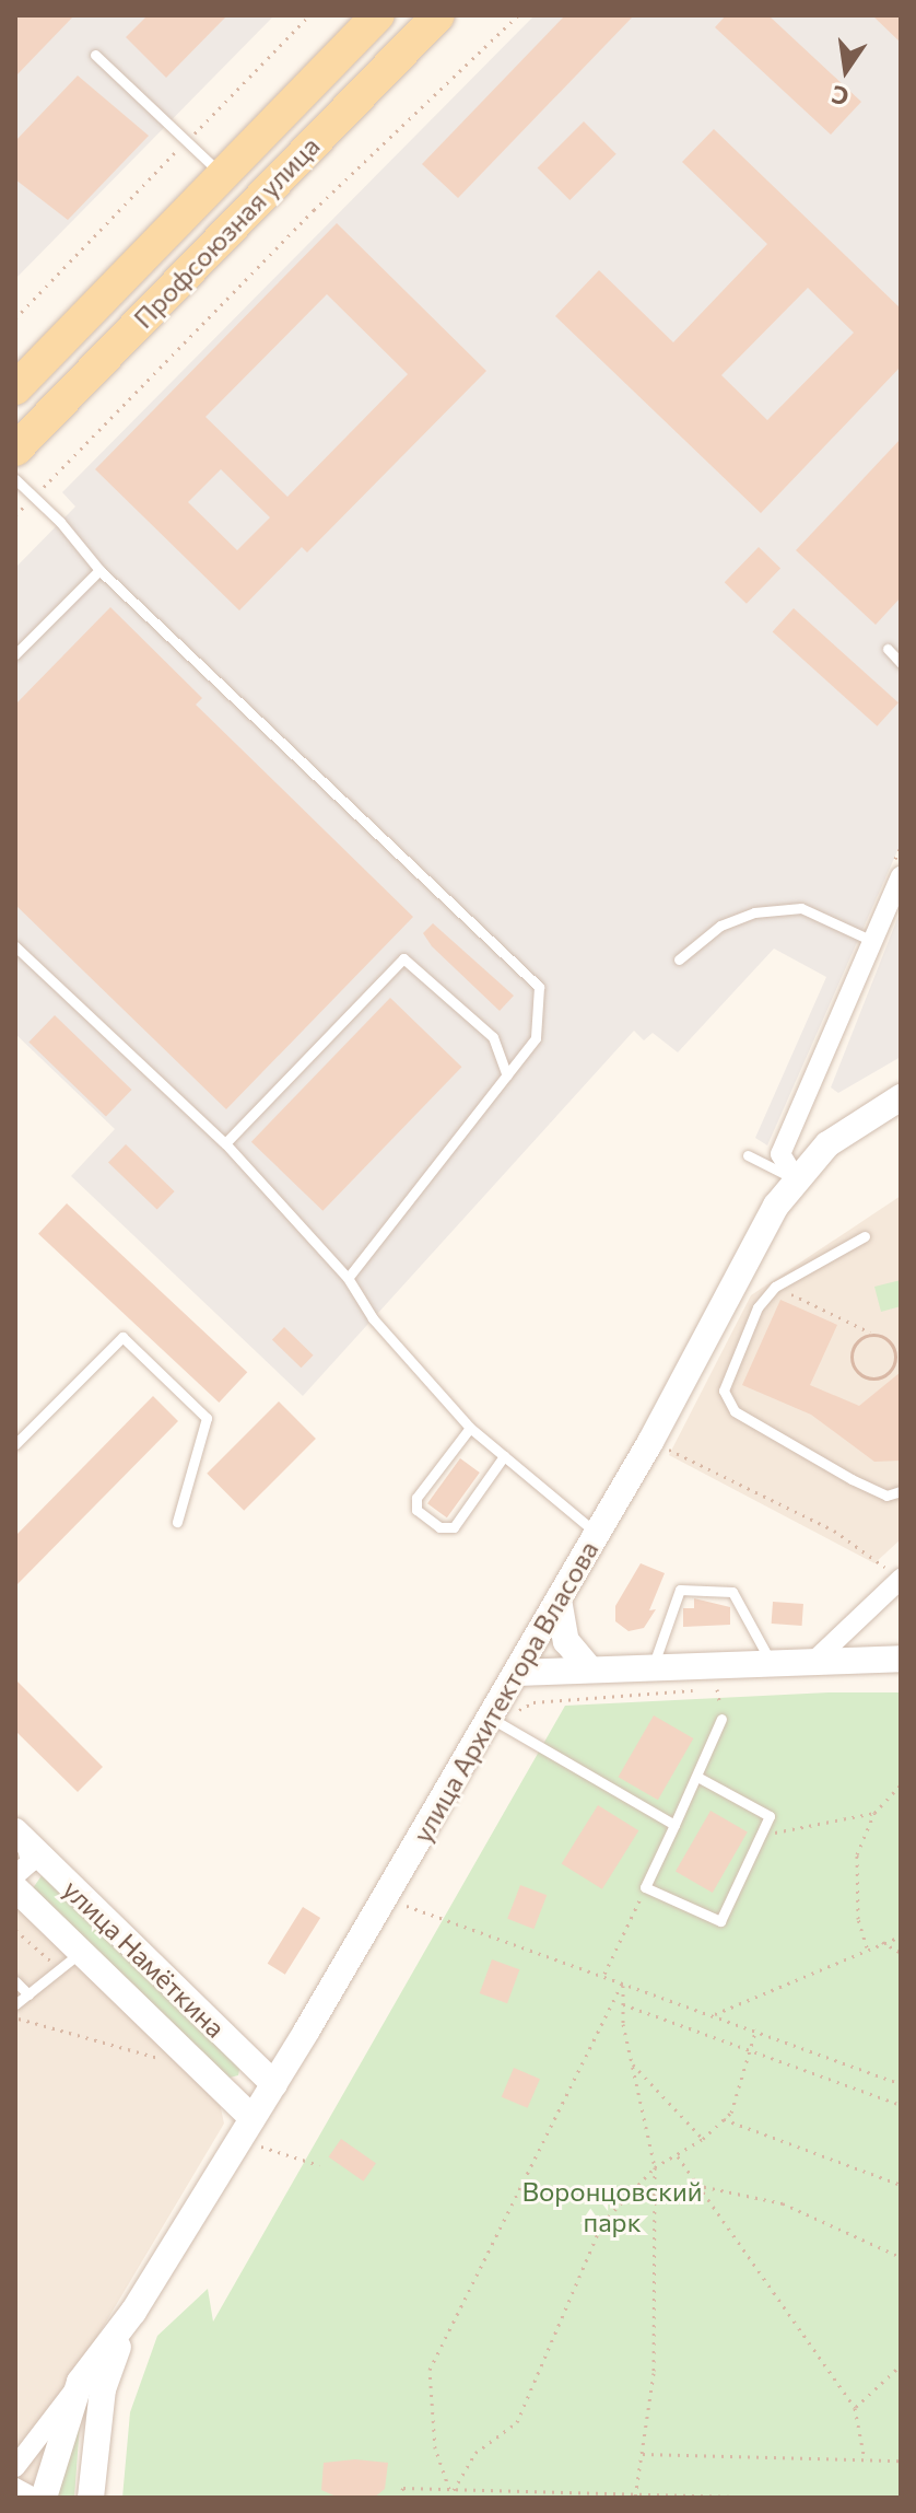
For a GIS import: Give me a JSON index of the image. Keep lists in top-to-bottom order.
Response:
{
  "streets": {
    "main road": ["Профсоюзная улица"],
    "street": ["улица Архитектора Власова", "улица Намёткина"]
  },
  "crossings": [
    ["улица Архитектора Власова", "улица Намёткина"]
  ],
  "parks": ["Воронцовский парк"],
  "north": "bottom"
}
